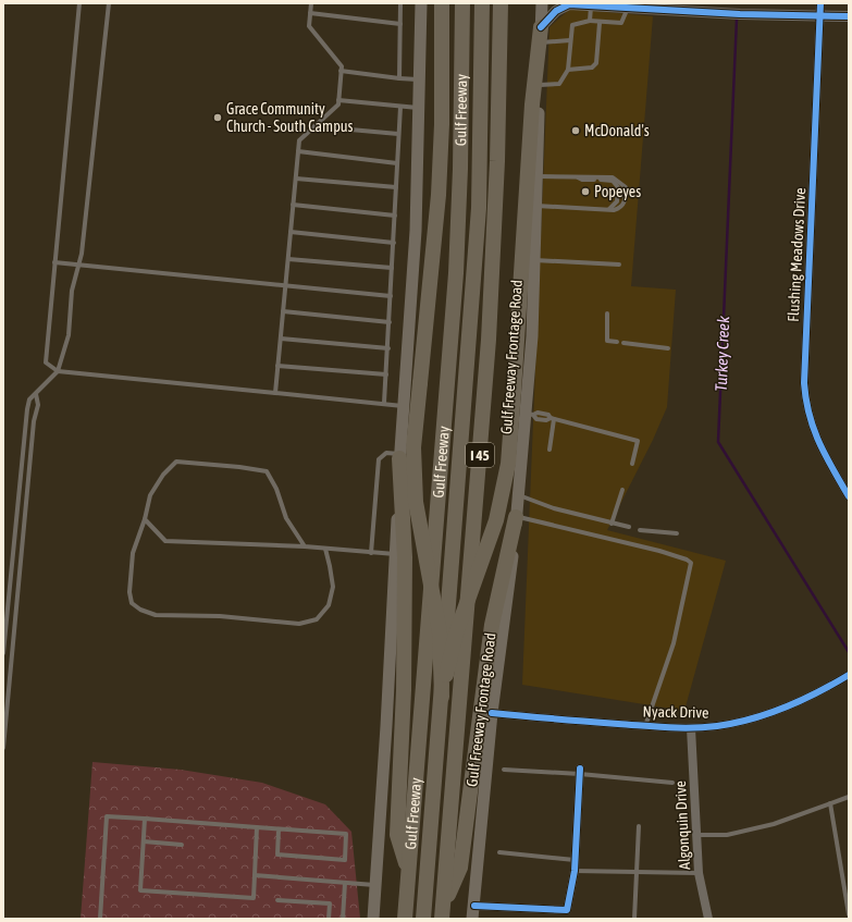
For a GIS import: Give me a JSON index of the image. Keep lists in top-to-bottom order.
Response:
{
  "streets": {
    "highway": ["Gulf Freeway", "I 45"],
    "main road": ["Gulf Freeway Frontage Road"],
    "street": ["Flushing Meadows Drive", "Nyack Drive", "Algonquin Drive"]
  },
  "crossings": [
    ["Gulf Freeway Frontage Road", "Nyack Drive"],
    ["Nyack Drive", "Algonquin Drive"]
  ],
  "water": ["Turkey Creek"],
  "places": ["Grace Community Church - South Campus", "McDonald's", "Popeyes"]
}
